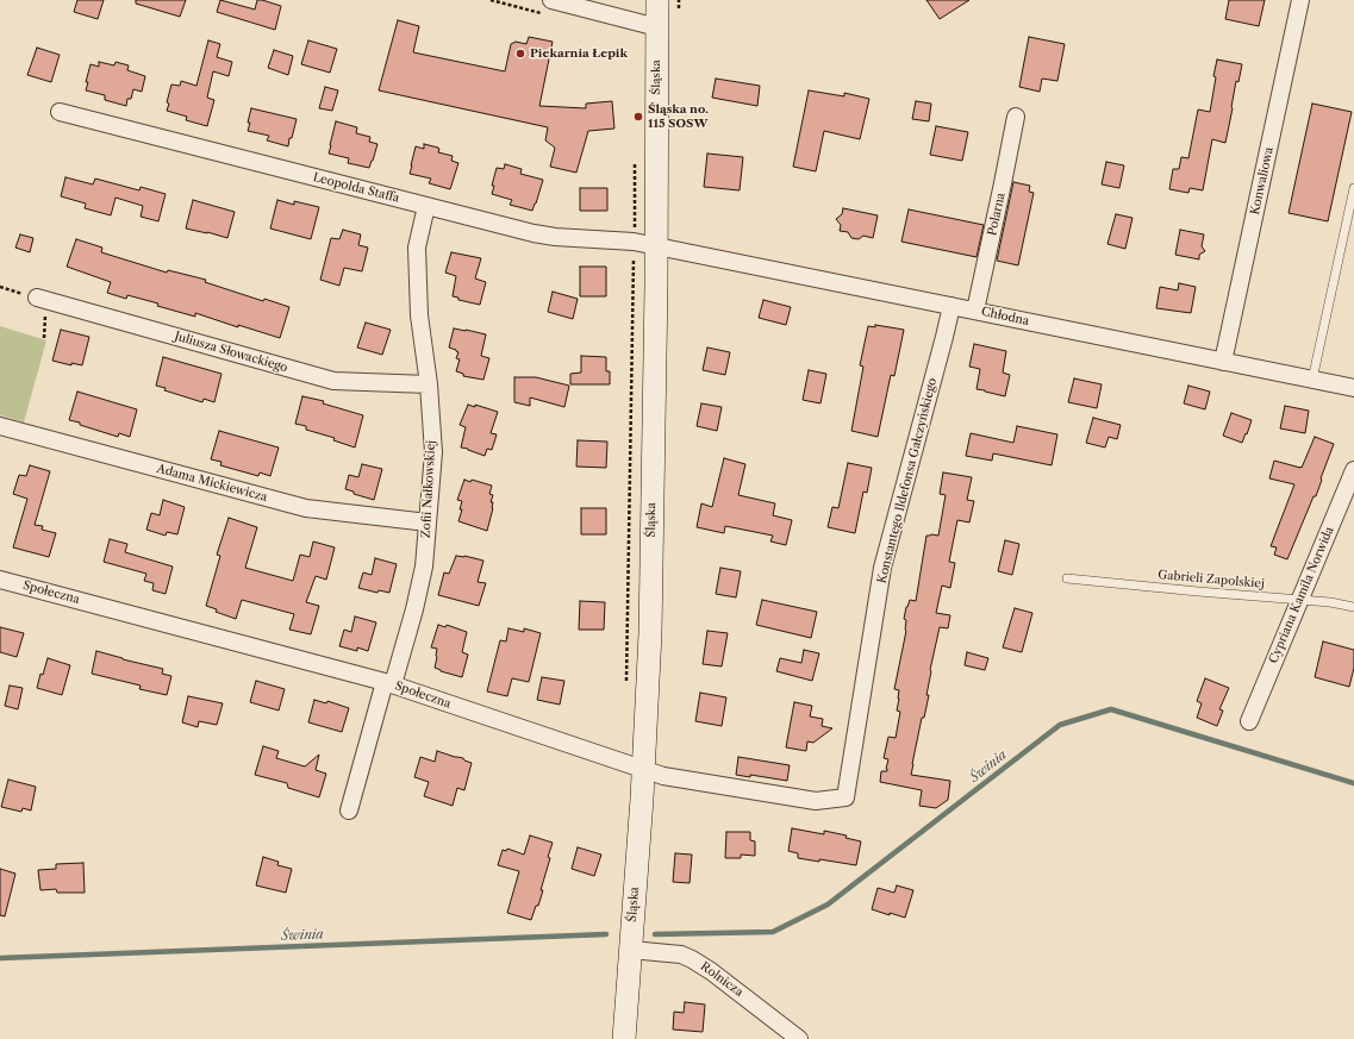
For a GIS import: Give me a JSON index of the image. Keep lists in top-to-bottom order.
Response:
{
  "streets": {
    "street": [
      "Śląska",
      "Konwaliowa",
      "Leopolda Staffa",
      "Polarna",
      "Chłodna",
      "Juliusza Słowackiego",
      "Konstantego Ildefonsa Gałczyńskiego",
      "Adama Mickiewicza",
      "Zofii Nałkowskiej",
      "Społeczna",
      "Cypriana Kamila Norwida",
      "Rolnicza"
    ],
    "lane": ["Gabrieli Zapolskiej"]
  },
  "crossings": [
    ["Śląska", "Leopolda Staffa"],
    ["Śląska", "Chłodna"],
    ["Śląska", "Społeczna"],
    ["Śląska", "Rolnicza"],
    ["Konwaliowa", "Chłodna"],
    ["Leopolda Staffa", "Chłodna"],
    ["Leopolda Staffa", "Zofii Nałkowskiej"],
    ["Polarna", "Chłodna"],
    ["Chłodna", "Konstantego Ildefonsa Gałczyńskiego"],
    ["Juliusza Słowackiego", "Zofii Nałkowskiej"],
    ["Konstantego Ildefonsa Gałczyńskiego", "Społeczna"],
    ["Adama Mickiewicza", "Zofii Nałkowskiej"],
    ["Zofii Nałkowskiej", "Społeczna"],
    ["Gabrieli Zapolskiej", "Cypriana Kamila Norwida"]
  ],
  "water": ["Świnia"],
  "places": ["Piekarnia Łepik", "Śląska no. 115 SOSW"]
}
